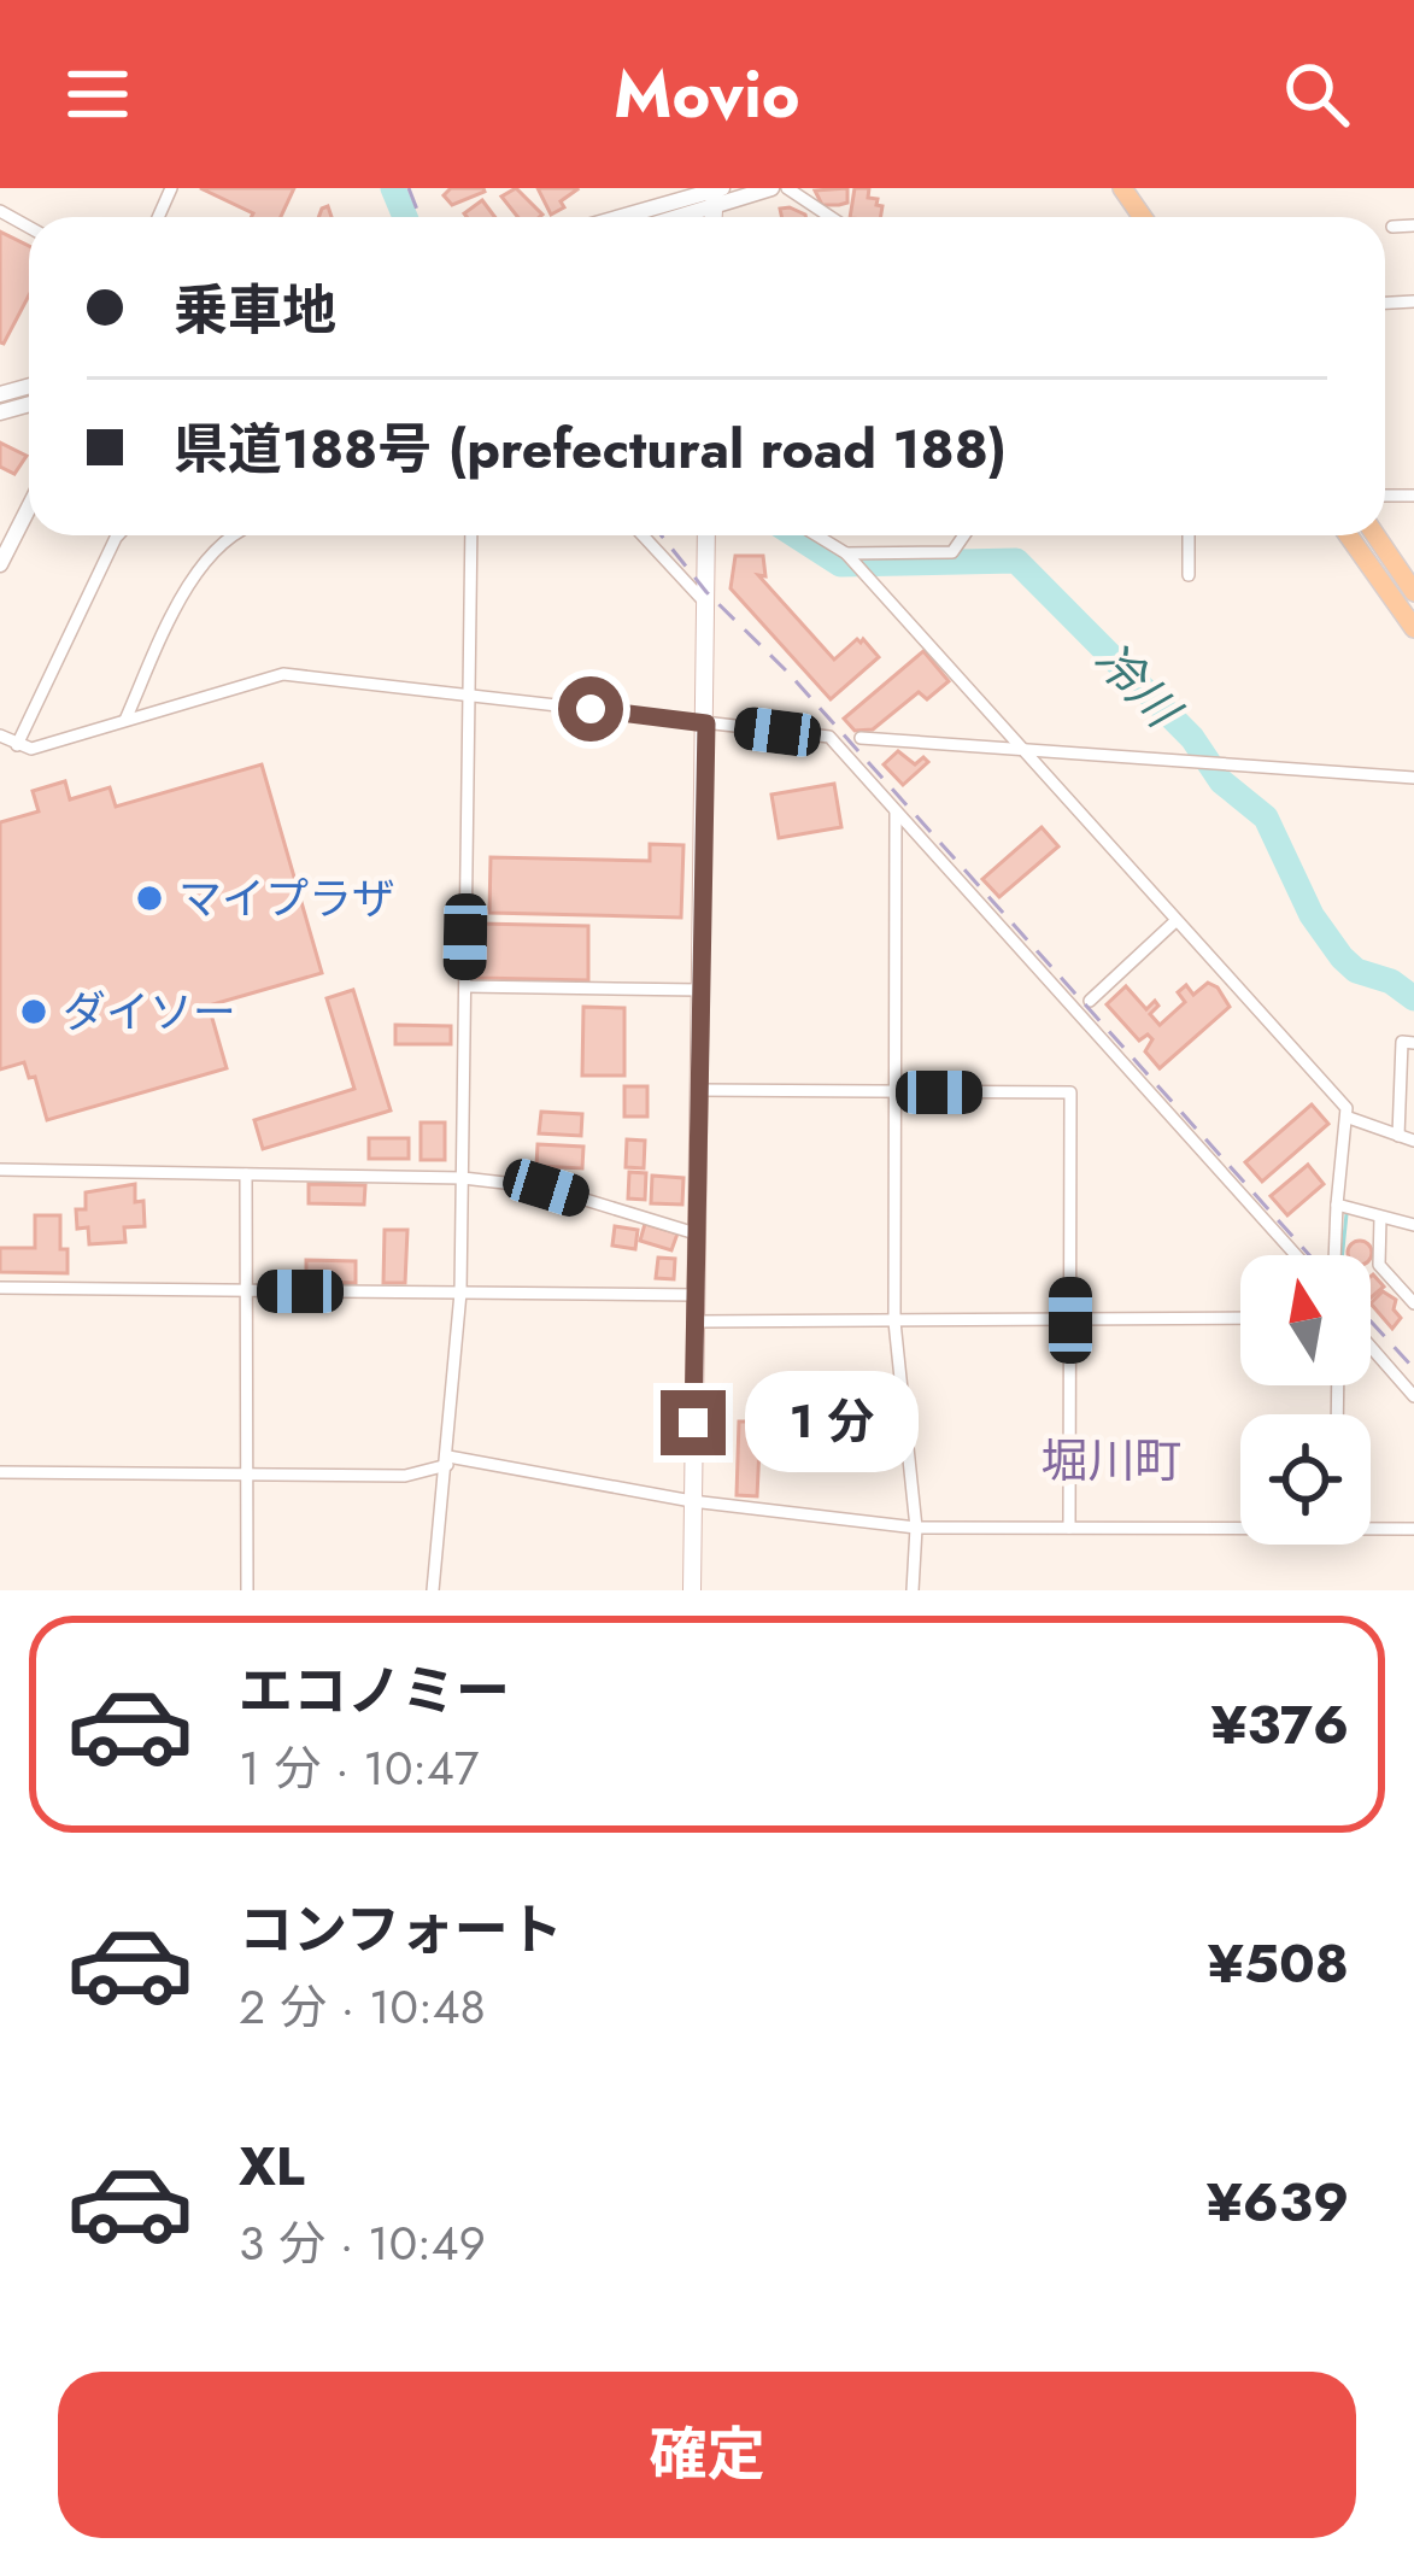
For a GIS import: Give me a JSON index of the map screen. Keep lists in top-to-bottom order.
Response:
{
  "districts": ["堀川町"],
  "water": ["冷川"],
  "places": ["マイプラザ", "ダイソー"],
  "north": "top",
  "page": {
    "header": "Movio",
    "banner": ["乗車地", "県道188号 (prefectural road 188)"],
    "bubble": "1 分",
    "list": [
      {
        "name": "エコノミー",
        "note": "1 分 · 10:47",
        "value": "¥376"
      },
      {
        "name": "コンフォート",
        "note": "2 分 · 10:48",
        "value": "¥508"
      },
      {
        "name": "XL",
        "note": "3 分 · 10:49",
        "value": "¥639"
      }
    ],
    "buttons": "確定"
  }
}
